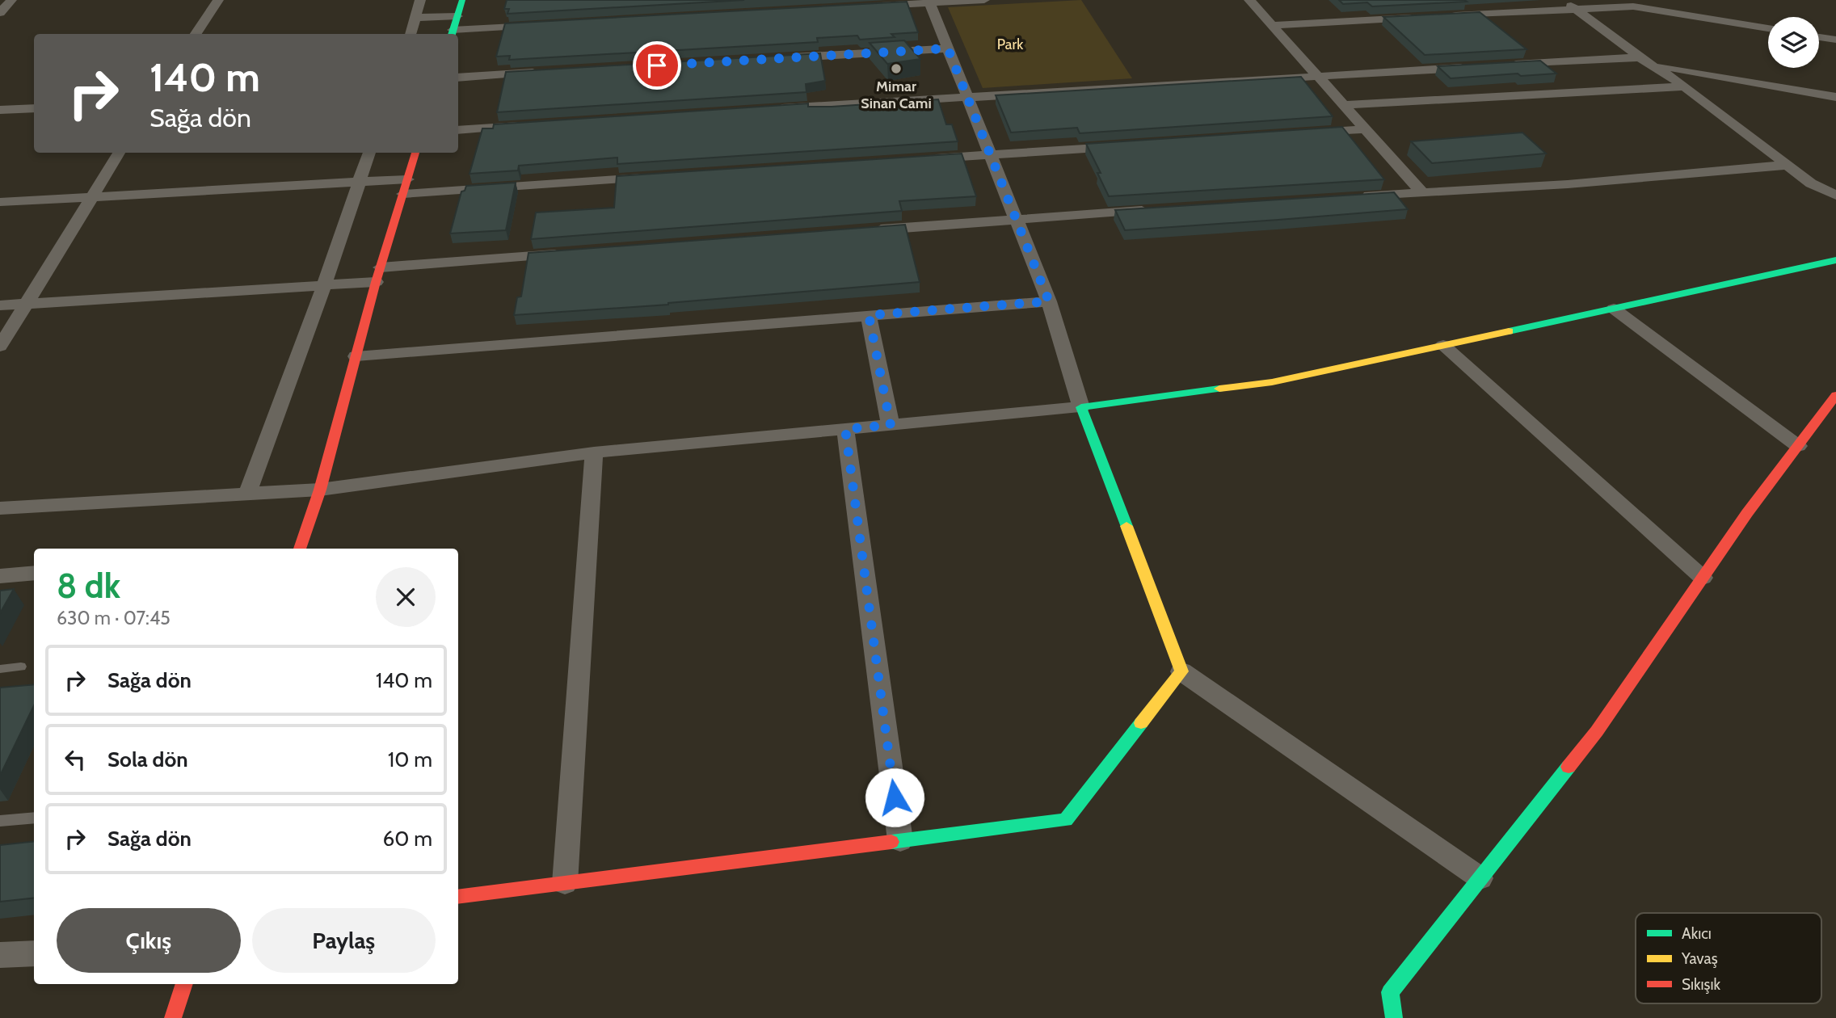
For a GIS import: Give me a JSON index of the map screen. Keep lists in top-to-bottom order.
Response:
{
  "parks": ["Park"],
  "places": ["Mimar Sinan Cami"],
  "legend": ["Akıcı", "Yavaş", "Sıkışık"],
  "page": {
    "turn": ["140 m", "Sağa dön"],
    "heading": ["8 dk", "630 m · 07:45"],
    "list": [
      {
        "name": "Sağa dön",
        "value": "140 m"
      },
      {
        "name": "Sola dön",
        "value": "10 m"
      },
      {
        "name": "Sağa dön",
        "value": "60 m"
      }
    ],
    "buttons": ["Çıkış", "Paylaş"]
  }
}
